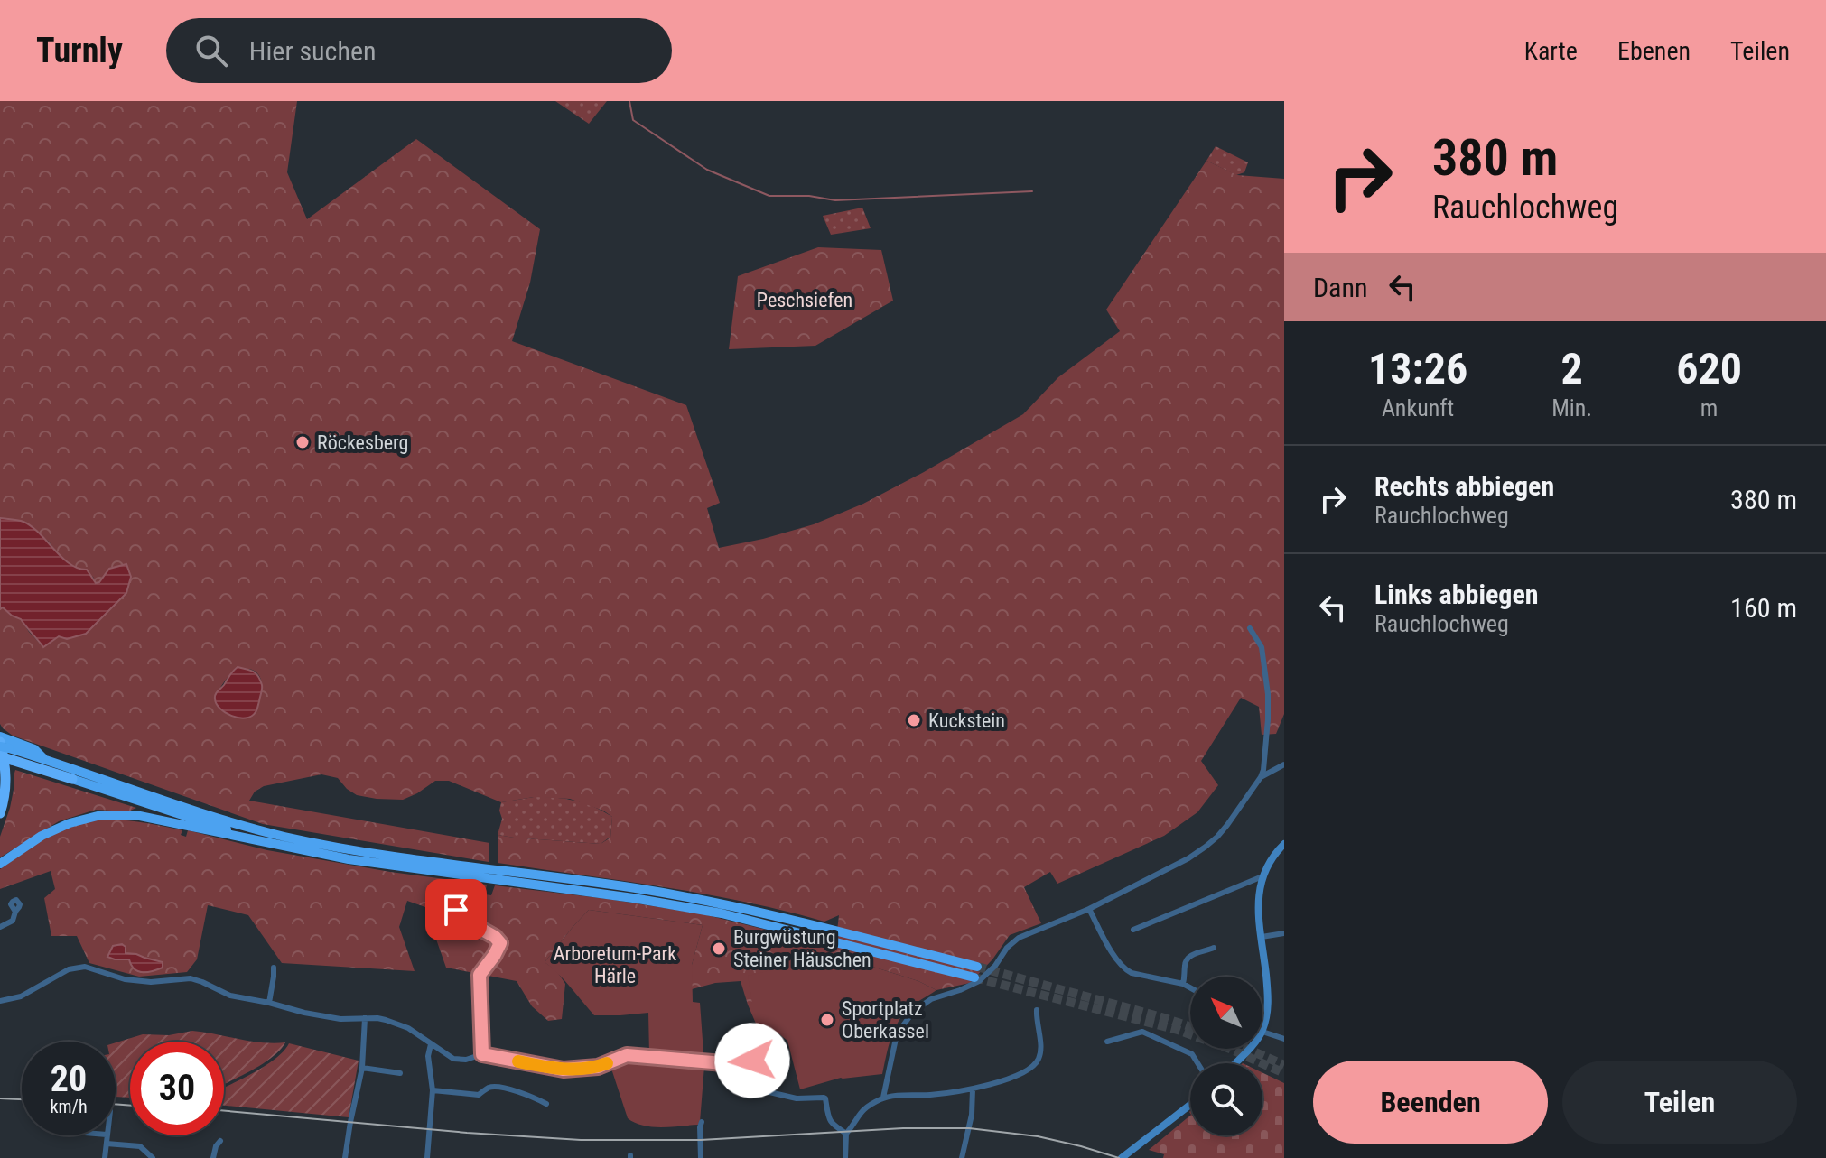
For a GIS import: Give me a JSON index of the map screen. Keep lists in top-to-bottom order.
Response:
{
  "parks": ["Peschsiefen", "Arboretum-Park Härle"],
  "places": [
    "Röckesberg",
    "Kuckstein",
    "Burgwüstung Steiner Häuschen",
    "Sportplatz Oberkassel"
  ],
  "north": "top left",
  "page": {
    "header": "Turnly",
    "search": "Hier suchen",
    "nav": ["Karte", "Ebenen", "Teilen"],
    "turn": ["380 m", "Rauchlochweg"],
    "then": "Dann",
    "eta": [
      "13:26",
      "Ankunft",
      "2",
      "Min.",
      "620",
      "m"
    ],
    "list": [
      {
        "name": "Rechts abbiegen",
        "note": "Rauchlochweg",
        "value": "380 m"
      },
      {
        "name": "Links abbiegen",
        "note": "Rauchlochweg",
        "value": "160 m"
      }
    ],
    "speed": "20 km/h",
    "limit": "30",
    "buttons": ["Beenden", "Teilen"]
  }
}
